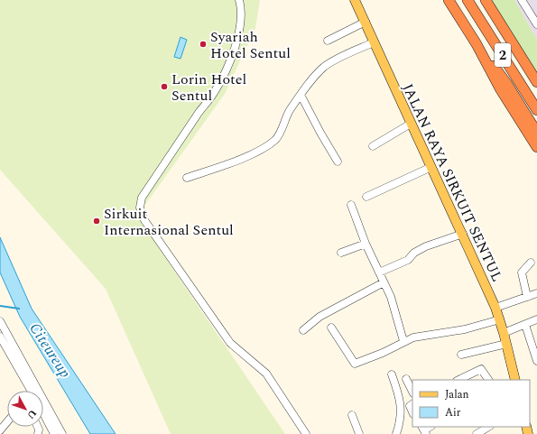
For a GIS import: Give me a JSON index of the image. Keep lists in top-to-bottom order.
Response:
{
  "streets": {
    "highway": ["2"],
    "main road": ["JALAN RAYA SIRKUIT SENTUL"]
  },
  "water": ["Citeureup"],
  "places": ["Syariah Hotel Sentul", "Lorin Hotel Sentul", "Sirkuit Internasional Sentul"],
  "legend": ["Jalan", "Air"],
  "north": "bottom right"
}
